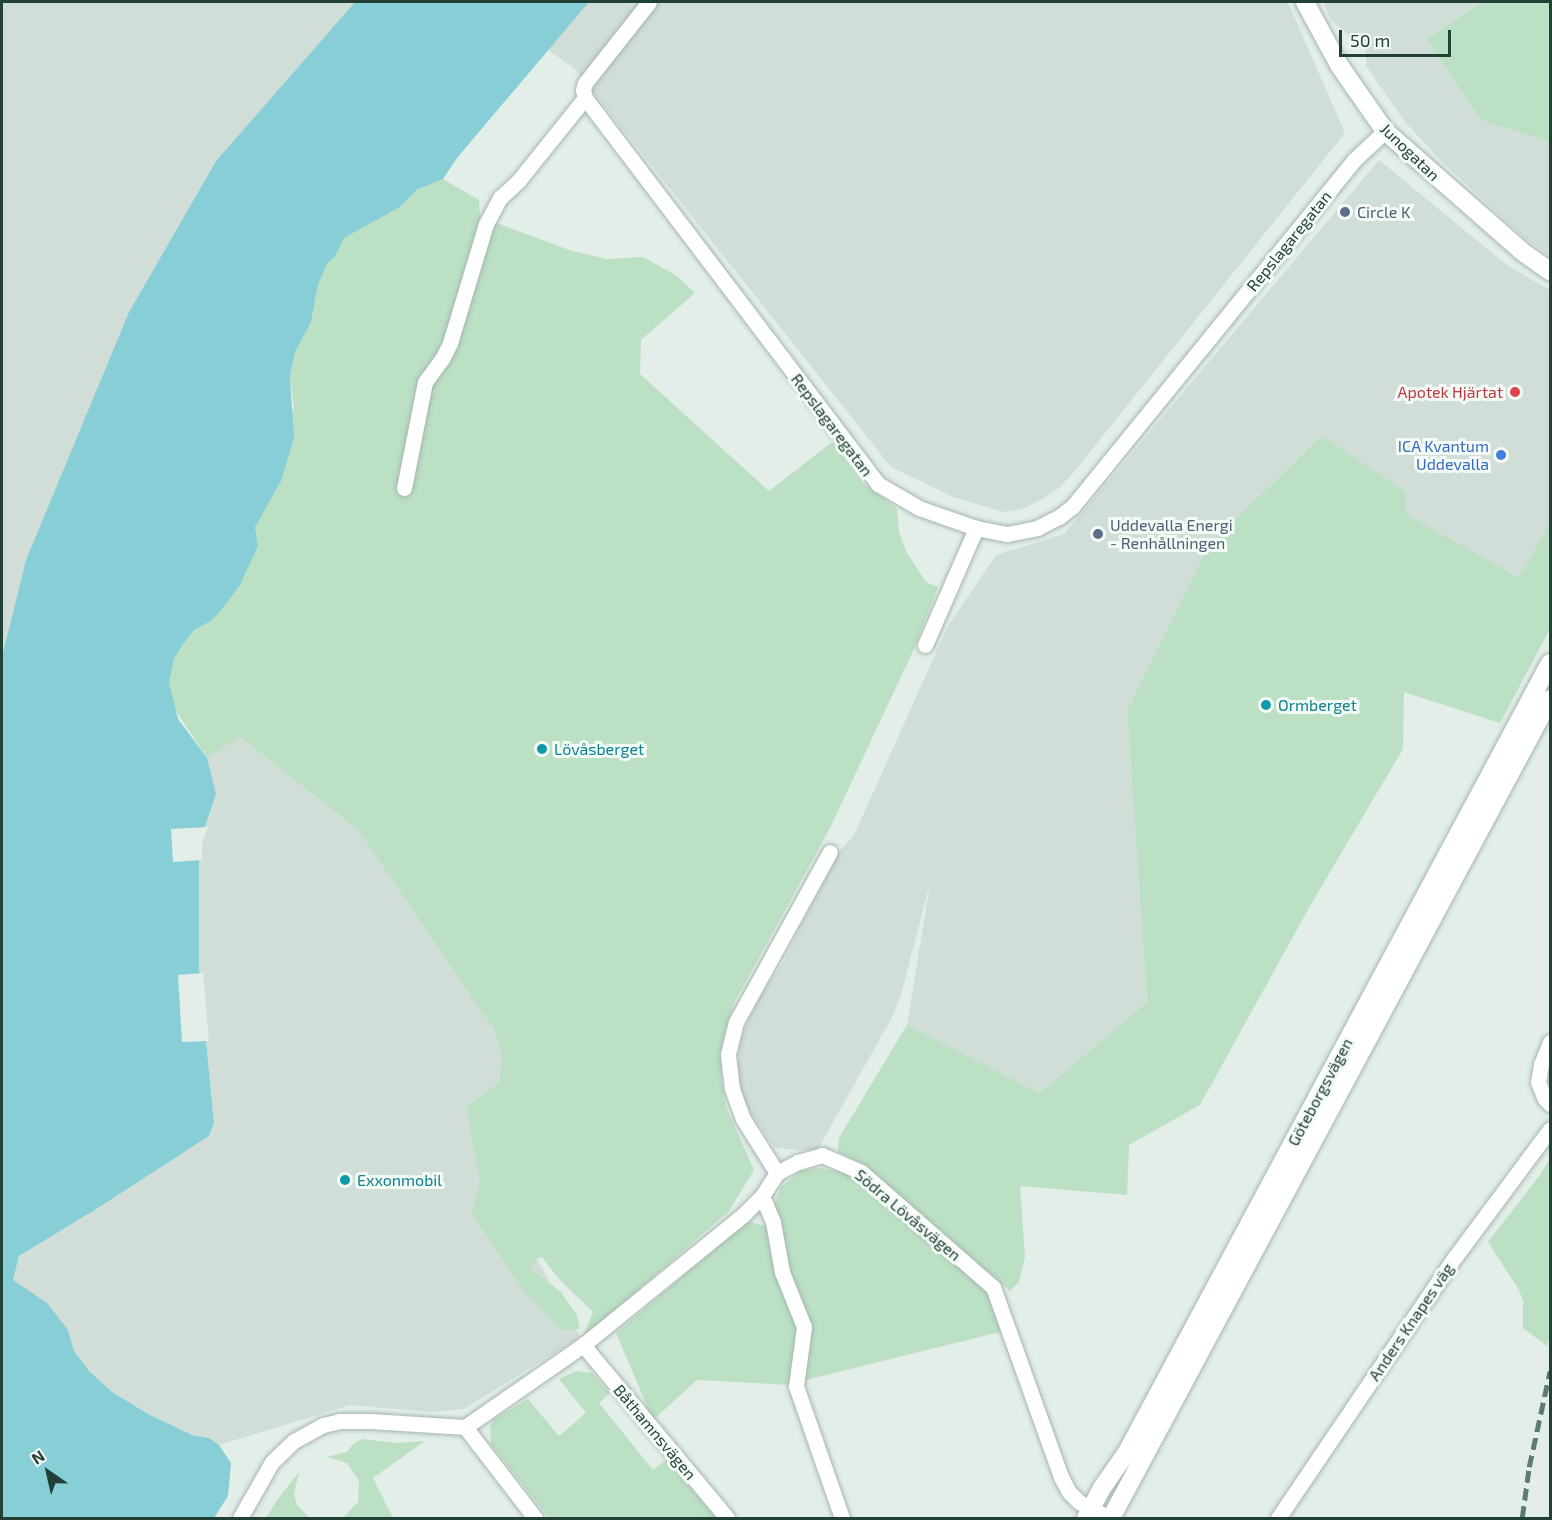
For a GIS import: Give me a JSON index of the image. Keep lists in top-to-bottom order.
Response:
{
  "streets": {
    "main road": ["Junogatan", "Göteborgsvägen"],
    "street": [
      "Repslagaregatan",
      "Södra Lövåsvägen",
      "Anders Knapes väg",
      "Båthamnsvägen"
    ]
  },
  "crossings": [
    ["Junogatan", "Repslagaregatan"],
    ["Göteborgsvägen", "Södra Lövåsvägen"]
  ],
  "places": [
    "Circle K",
    "Apotek Hjärtat",
    "ICA Kvantum Uddevalla",
    "Uddevalla Energi - Renhållningen",
    "Ormberget",
    "Lövåsberget",
    "Exxonmobil"
  ],
  "scale_bar": "50 m",
  "north": "top left"
}
